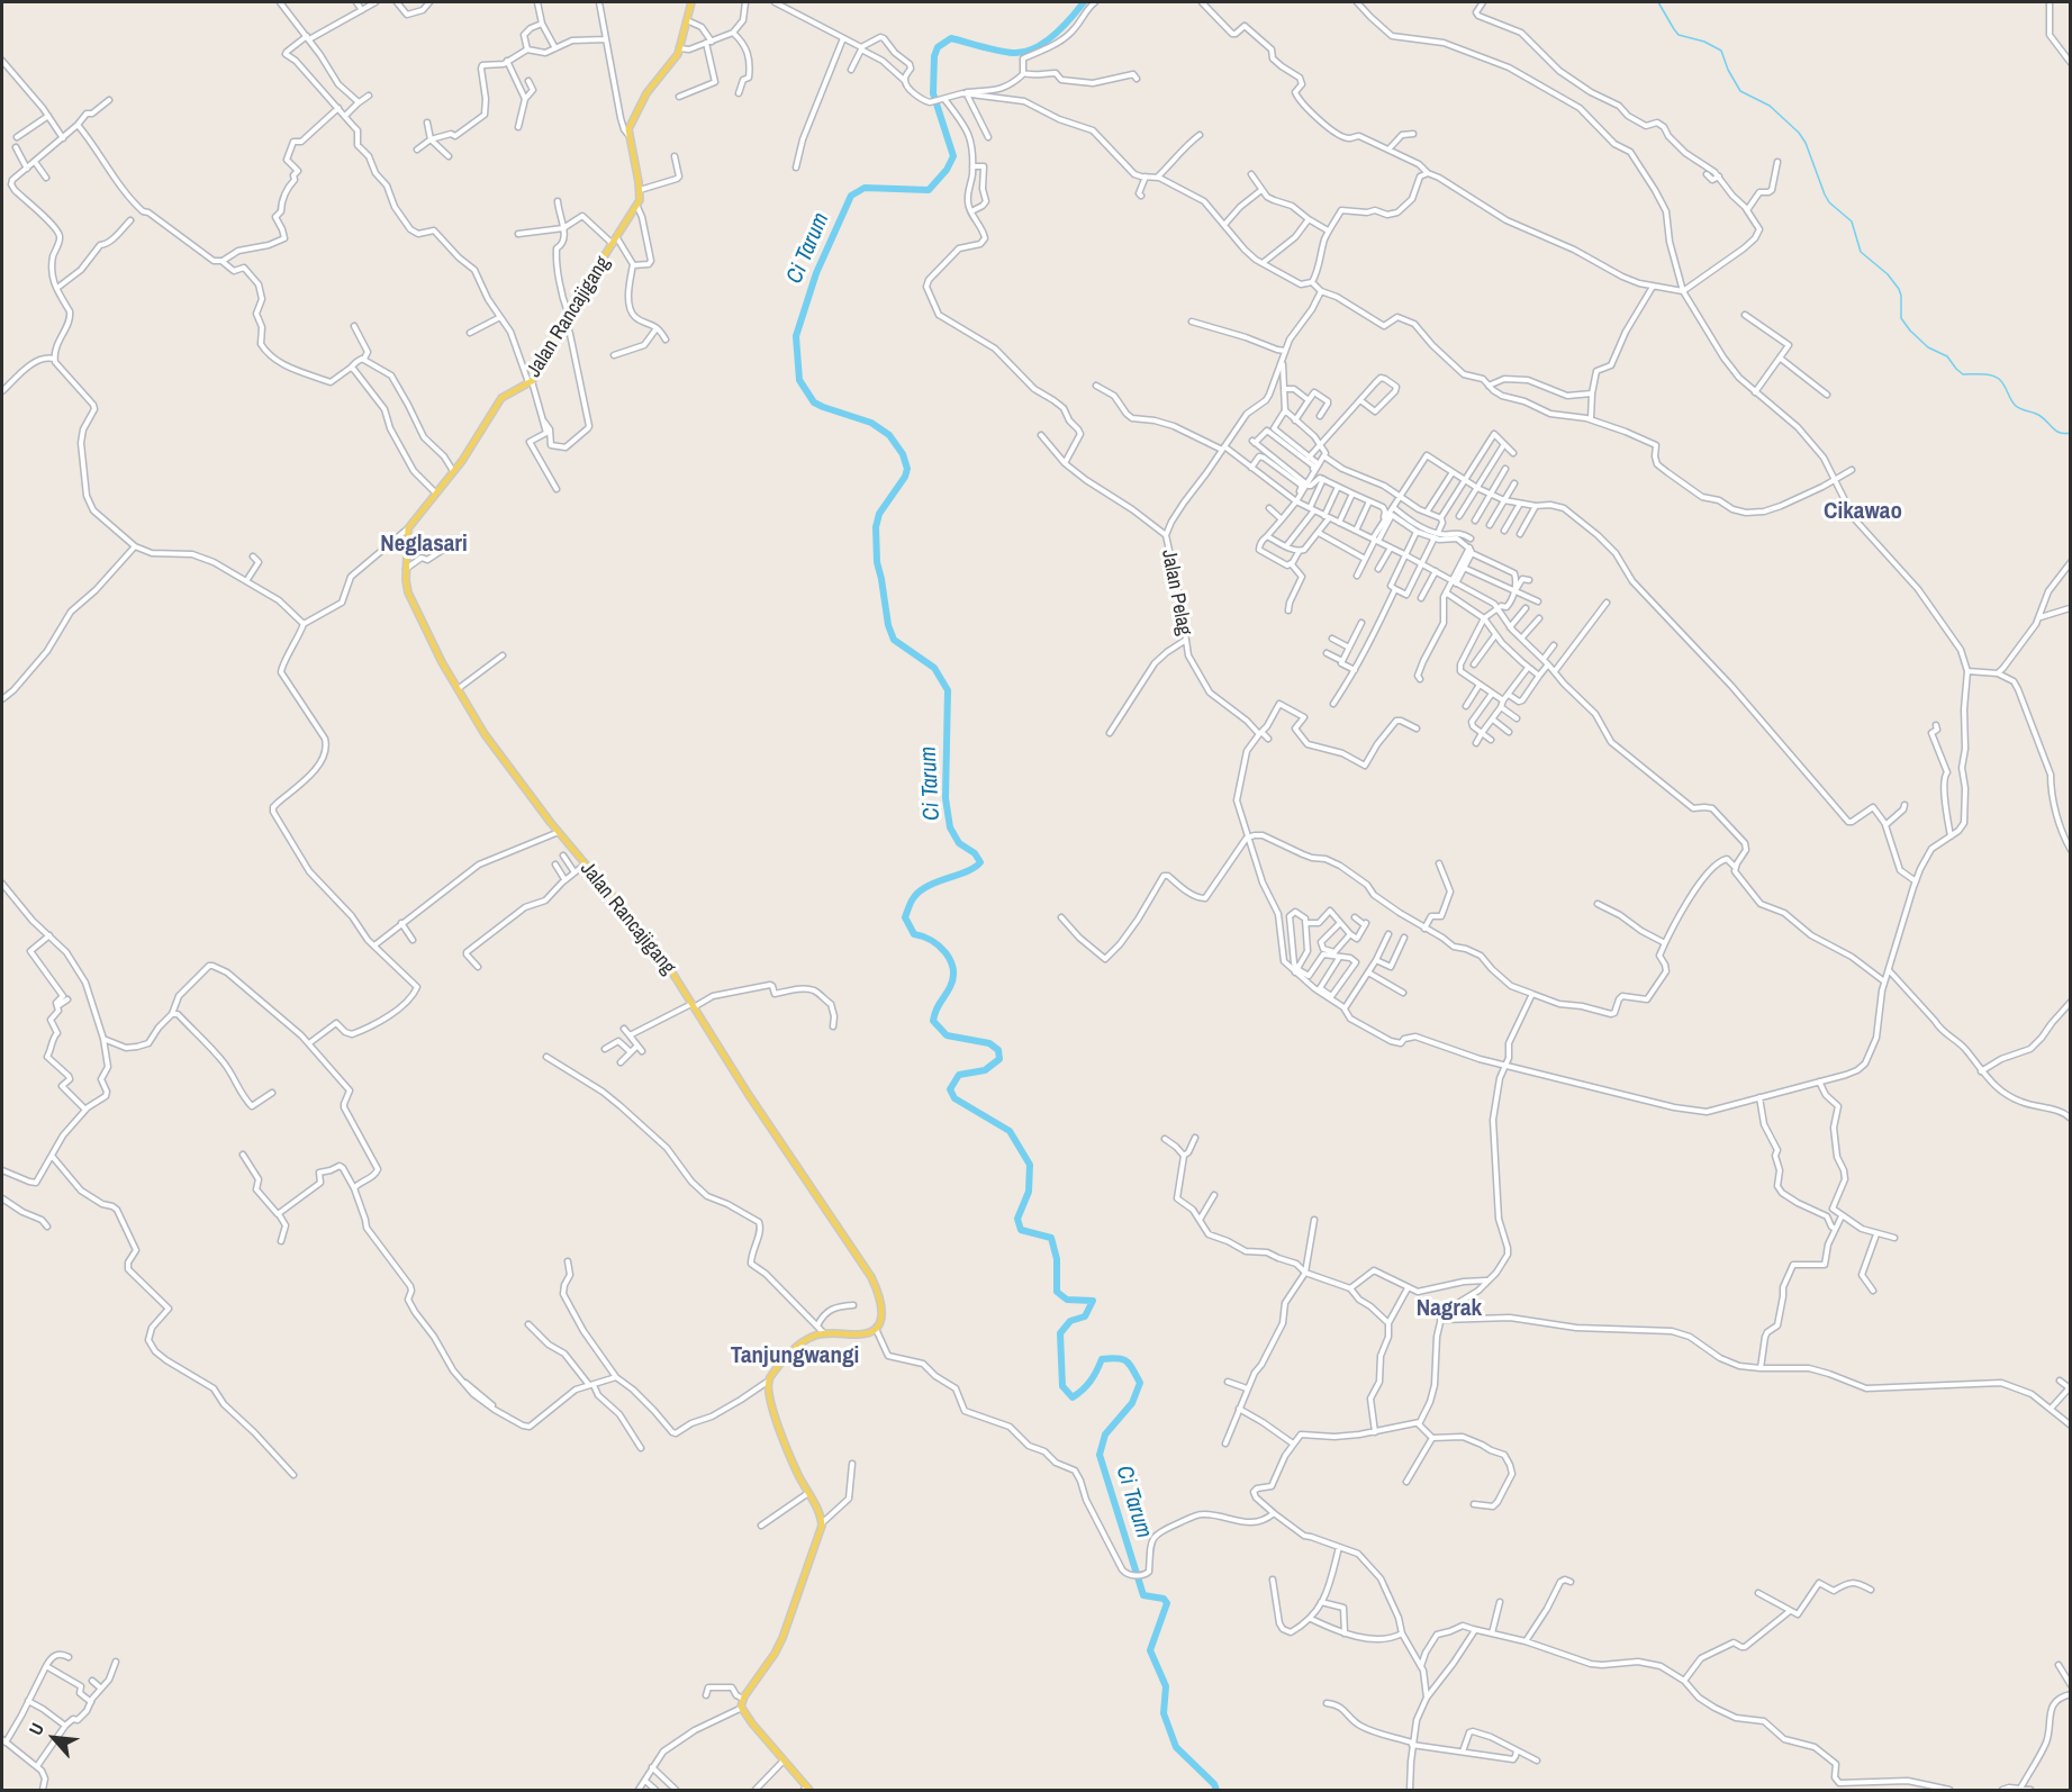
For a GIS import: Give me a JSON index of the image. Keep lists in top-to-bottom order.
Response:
{
  "streets": {
    "main road": ["Jalan Rancajigang"],
    "street": ["Jalan Pelag"]
  },
  "districts": [
    "Cikawao",
    "Neglasari",
    "Nagrak",
    "Tanjungwangi"
  ],
  "water": ["Ci Tarum"],
  "north": "top left"
}
